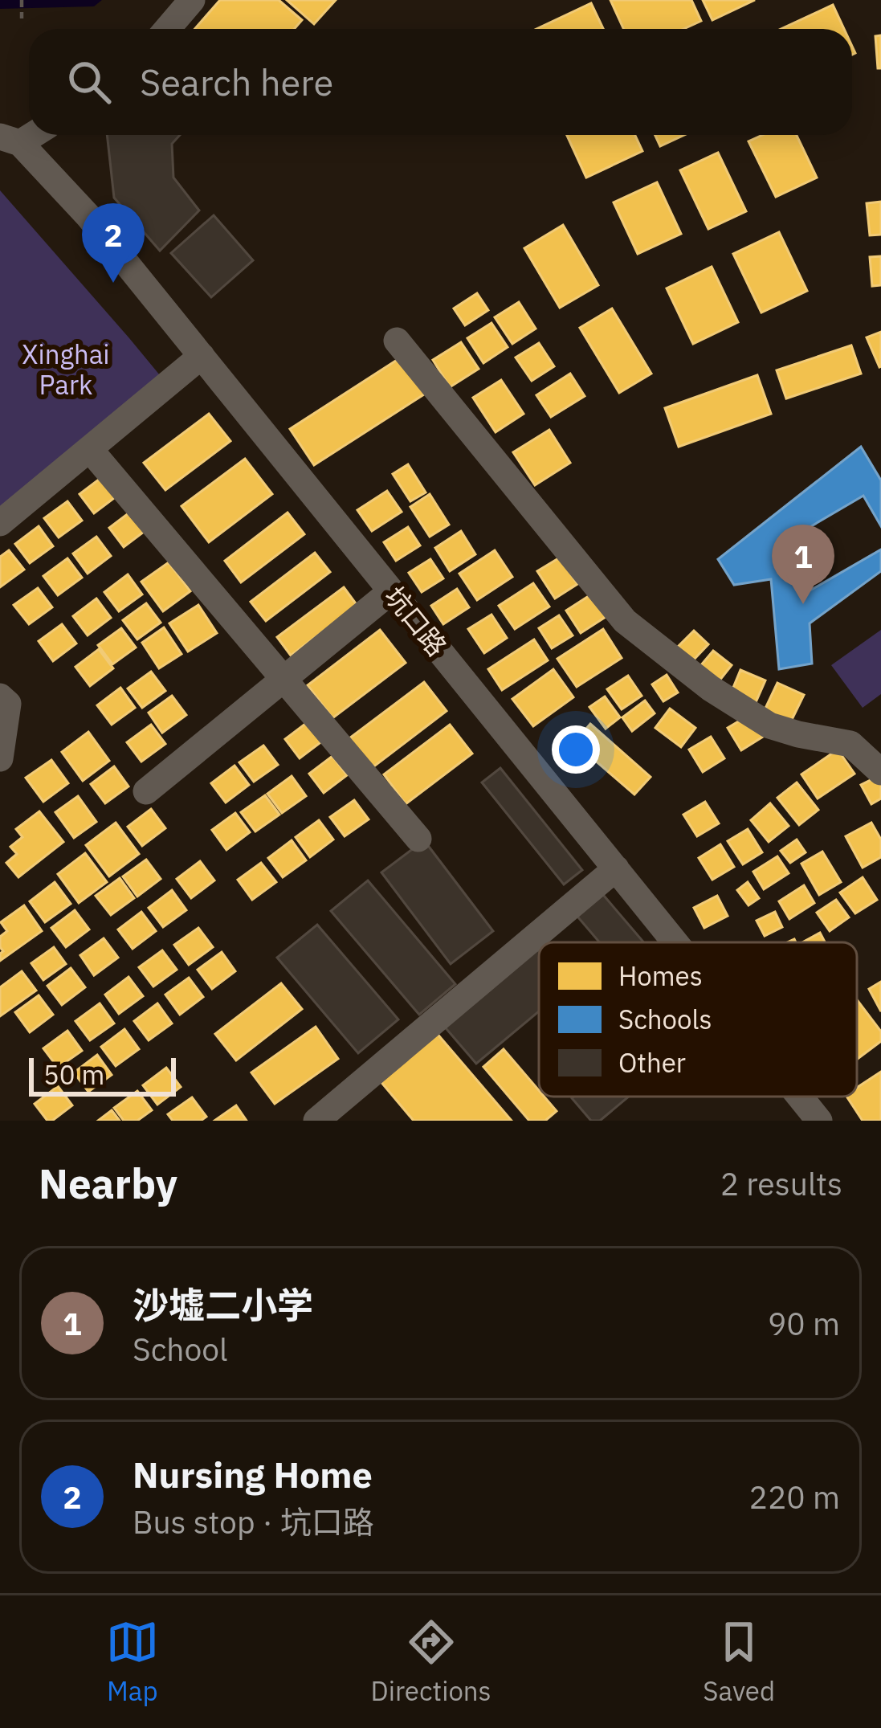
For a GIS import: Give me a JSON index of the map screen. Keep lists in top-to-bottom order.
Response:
{
  "streets": {
    "street": ["坑口路"]
  },
  "parks": ["Xinghai Park"],
  "legend": ["Homes", "Schools", "Other"],
  "scale_bar": "50 m",
  "page": {
    "search": "Search here",
    "pins": ["2", "1"],
    "scale": "50 m",
    "heading": ["Nearby", "2 results"],
    "list": [
      {
        "mark": "1",
        "name": "沙墟二小学",
        "note": "School",
        "value": "90 m"
      },
      {
        "mark": "2",
        "name": "Nursing Home",
        "note": "Bus stop · 坑口路",
        "value": "220 m"
      }
    ],
    "nav": ["Map", "Directions", "Saved"]
  }
}
